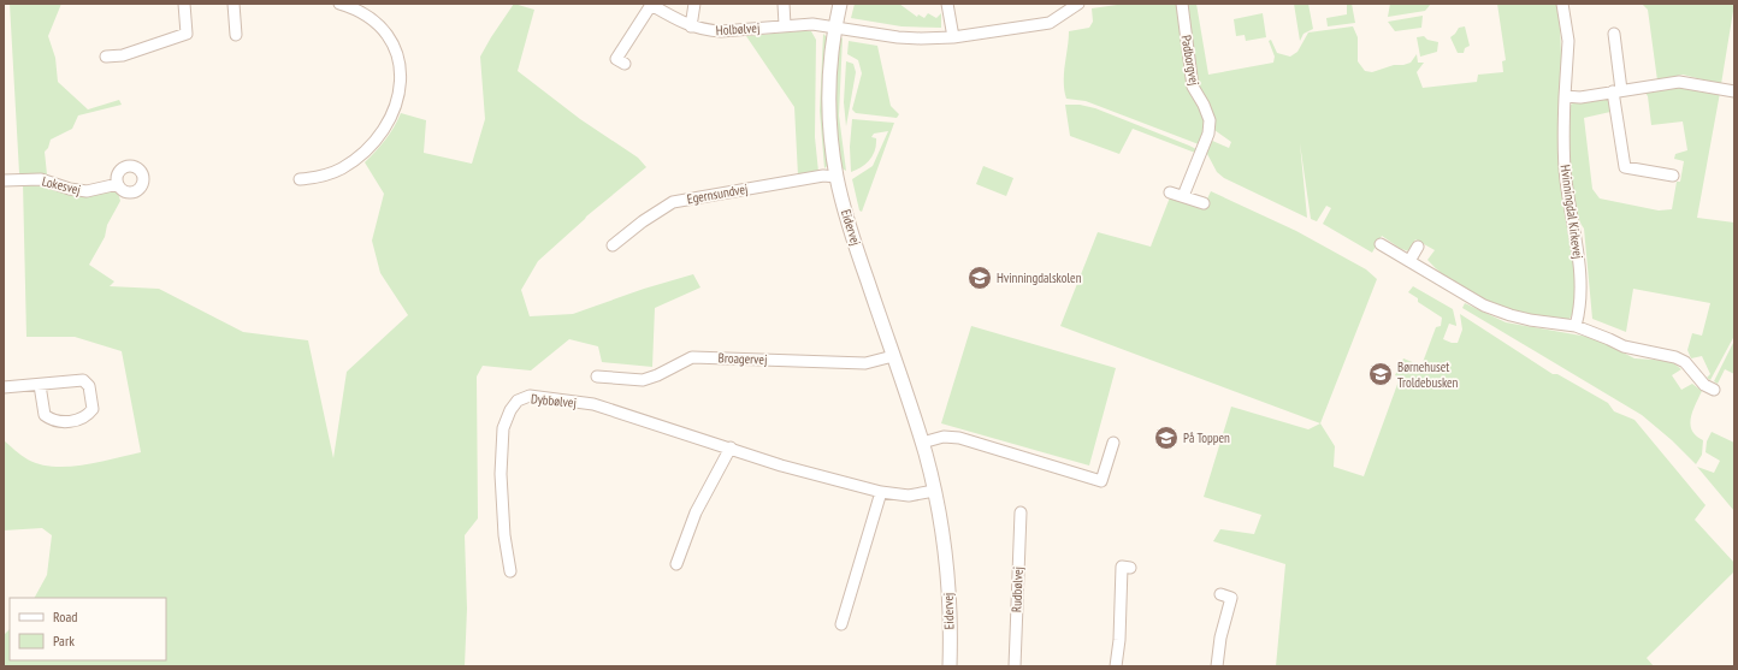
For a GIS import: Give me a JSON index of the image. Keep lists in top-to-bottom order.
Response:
{
  "streets": {
    "street": [
      "Holbølvej",
      "Padborgvej",
      "Lokesvej",
      "Egernsundvej",
      "Hvinningdal Kirkevej",
      "Eidervej",
      "Broagervej",
      "Dybbølvej",
      "Rudbølvej"
    ]
  },
  "crossings": [
    ["Holbølvej", "Eidervej"],
    ["Egernsundvej", "Eidervej"],
    ["Eidervej", "Broagervej"],
    ["Eidervej", "Dybbølvej"]
  ],
  "places": {
    "school or university": ["Hvinningdalskolen", "Børnehuset Troldebusken", "På Toppen"]
  },
  "legend": ["Road", "Park"]
}
